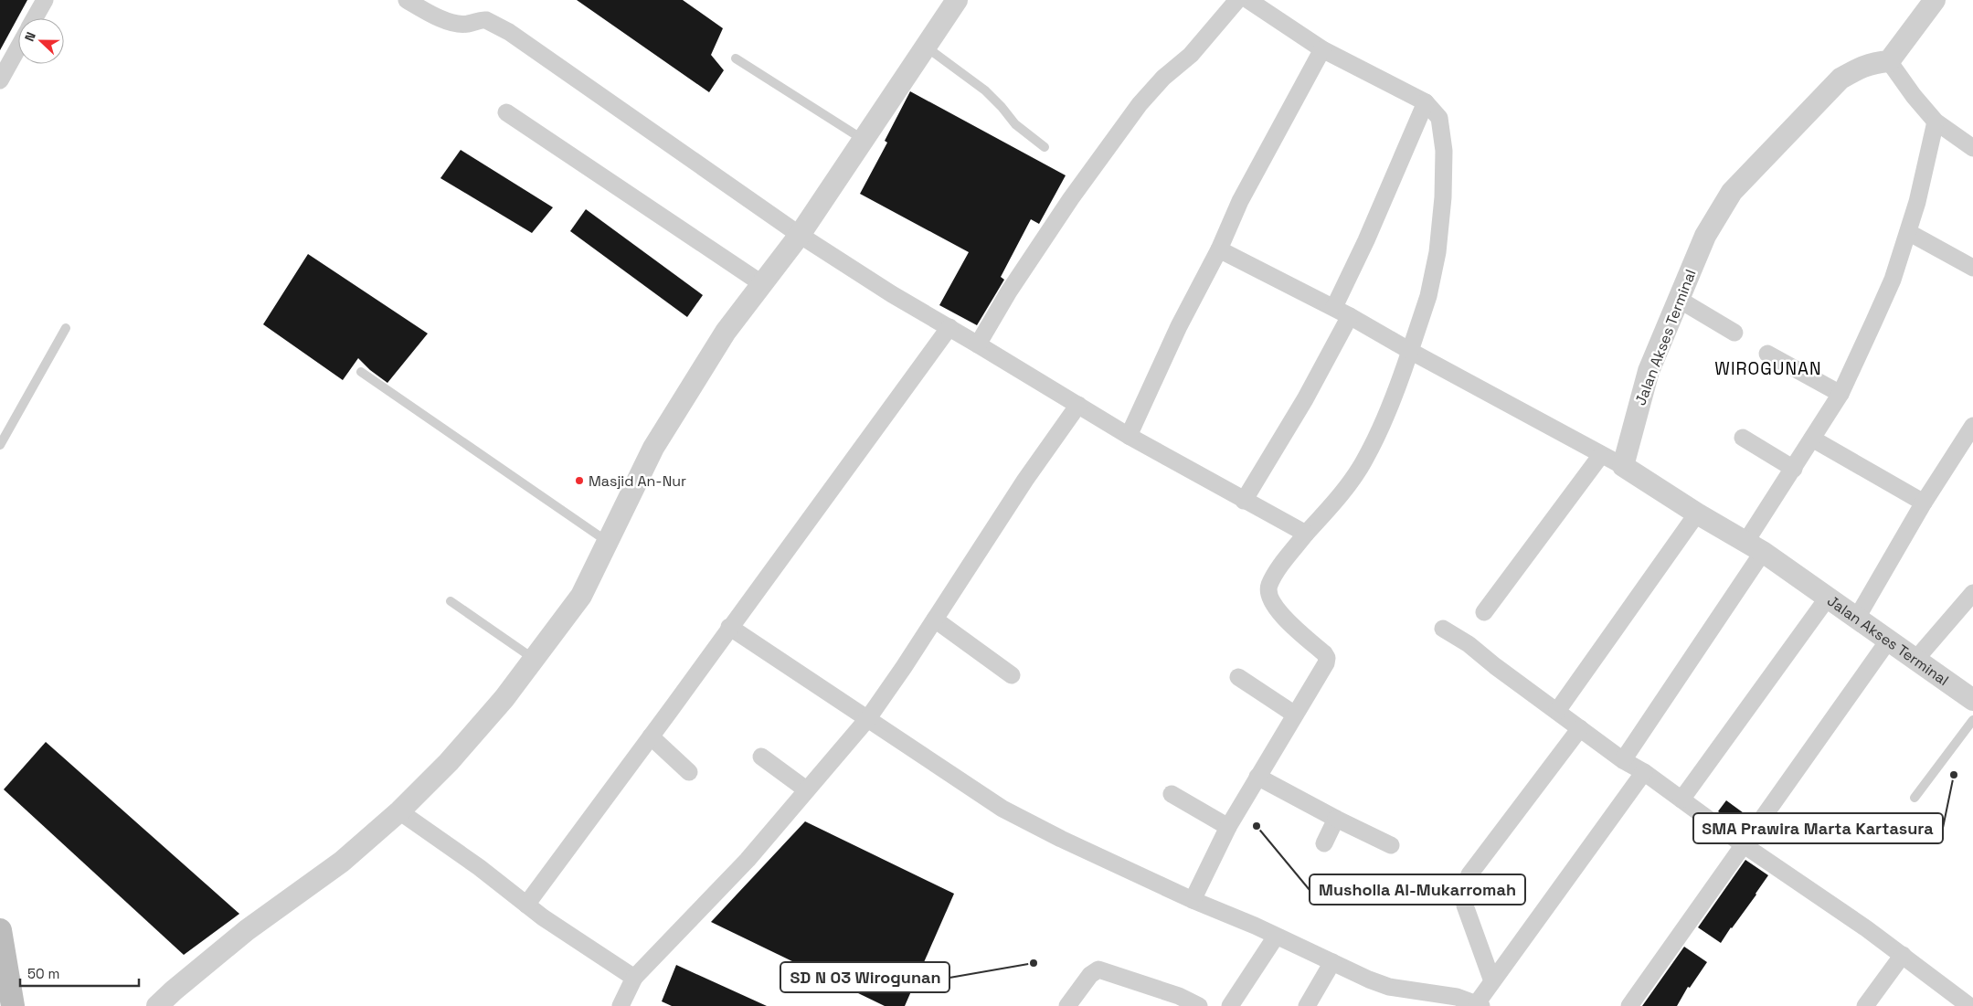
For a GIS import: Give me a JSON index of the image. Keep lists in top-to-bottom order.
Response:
{
  "streets": {
    "street": ["Jalan Akses Terminal"]
  },
  "districts": ["WIROGUNAN"],
  "places": [
    "Masjid An-Nur",
    "SMA Prawira Marta Kartasura",
    "Musholla Al-Mukarromah",
    "SD N 03 Wirogunan"
  ],
  "scale_bar": "50 m",
  "north": "left"
}
